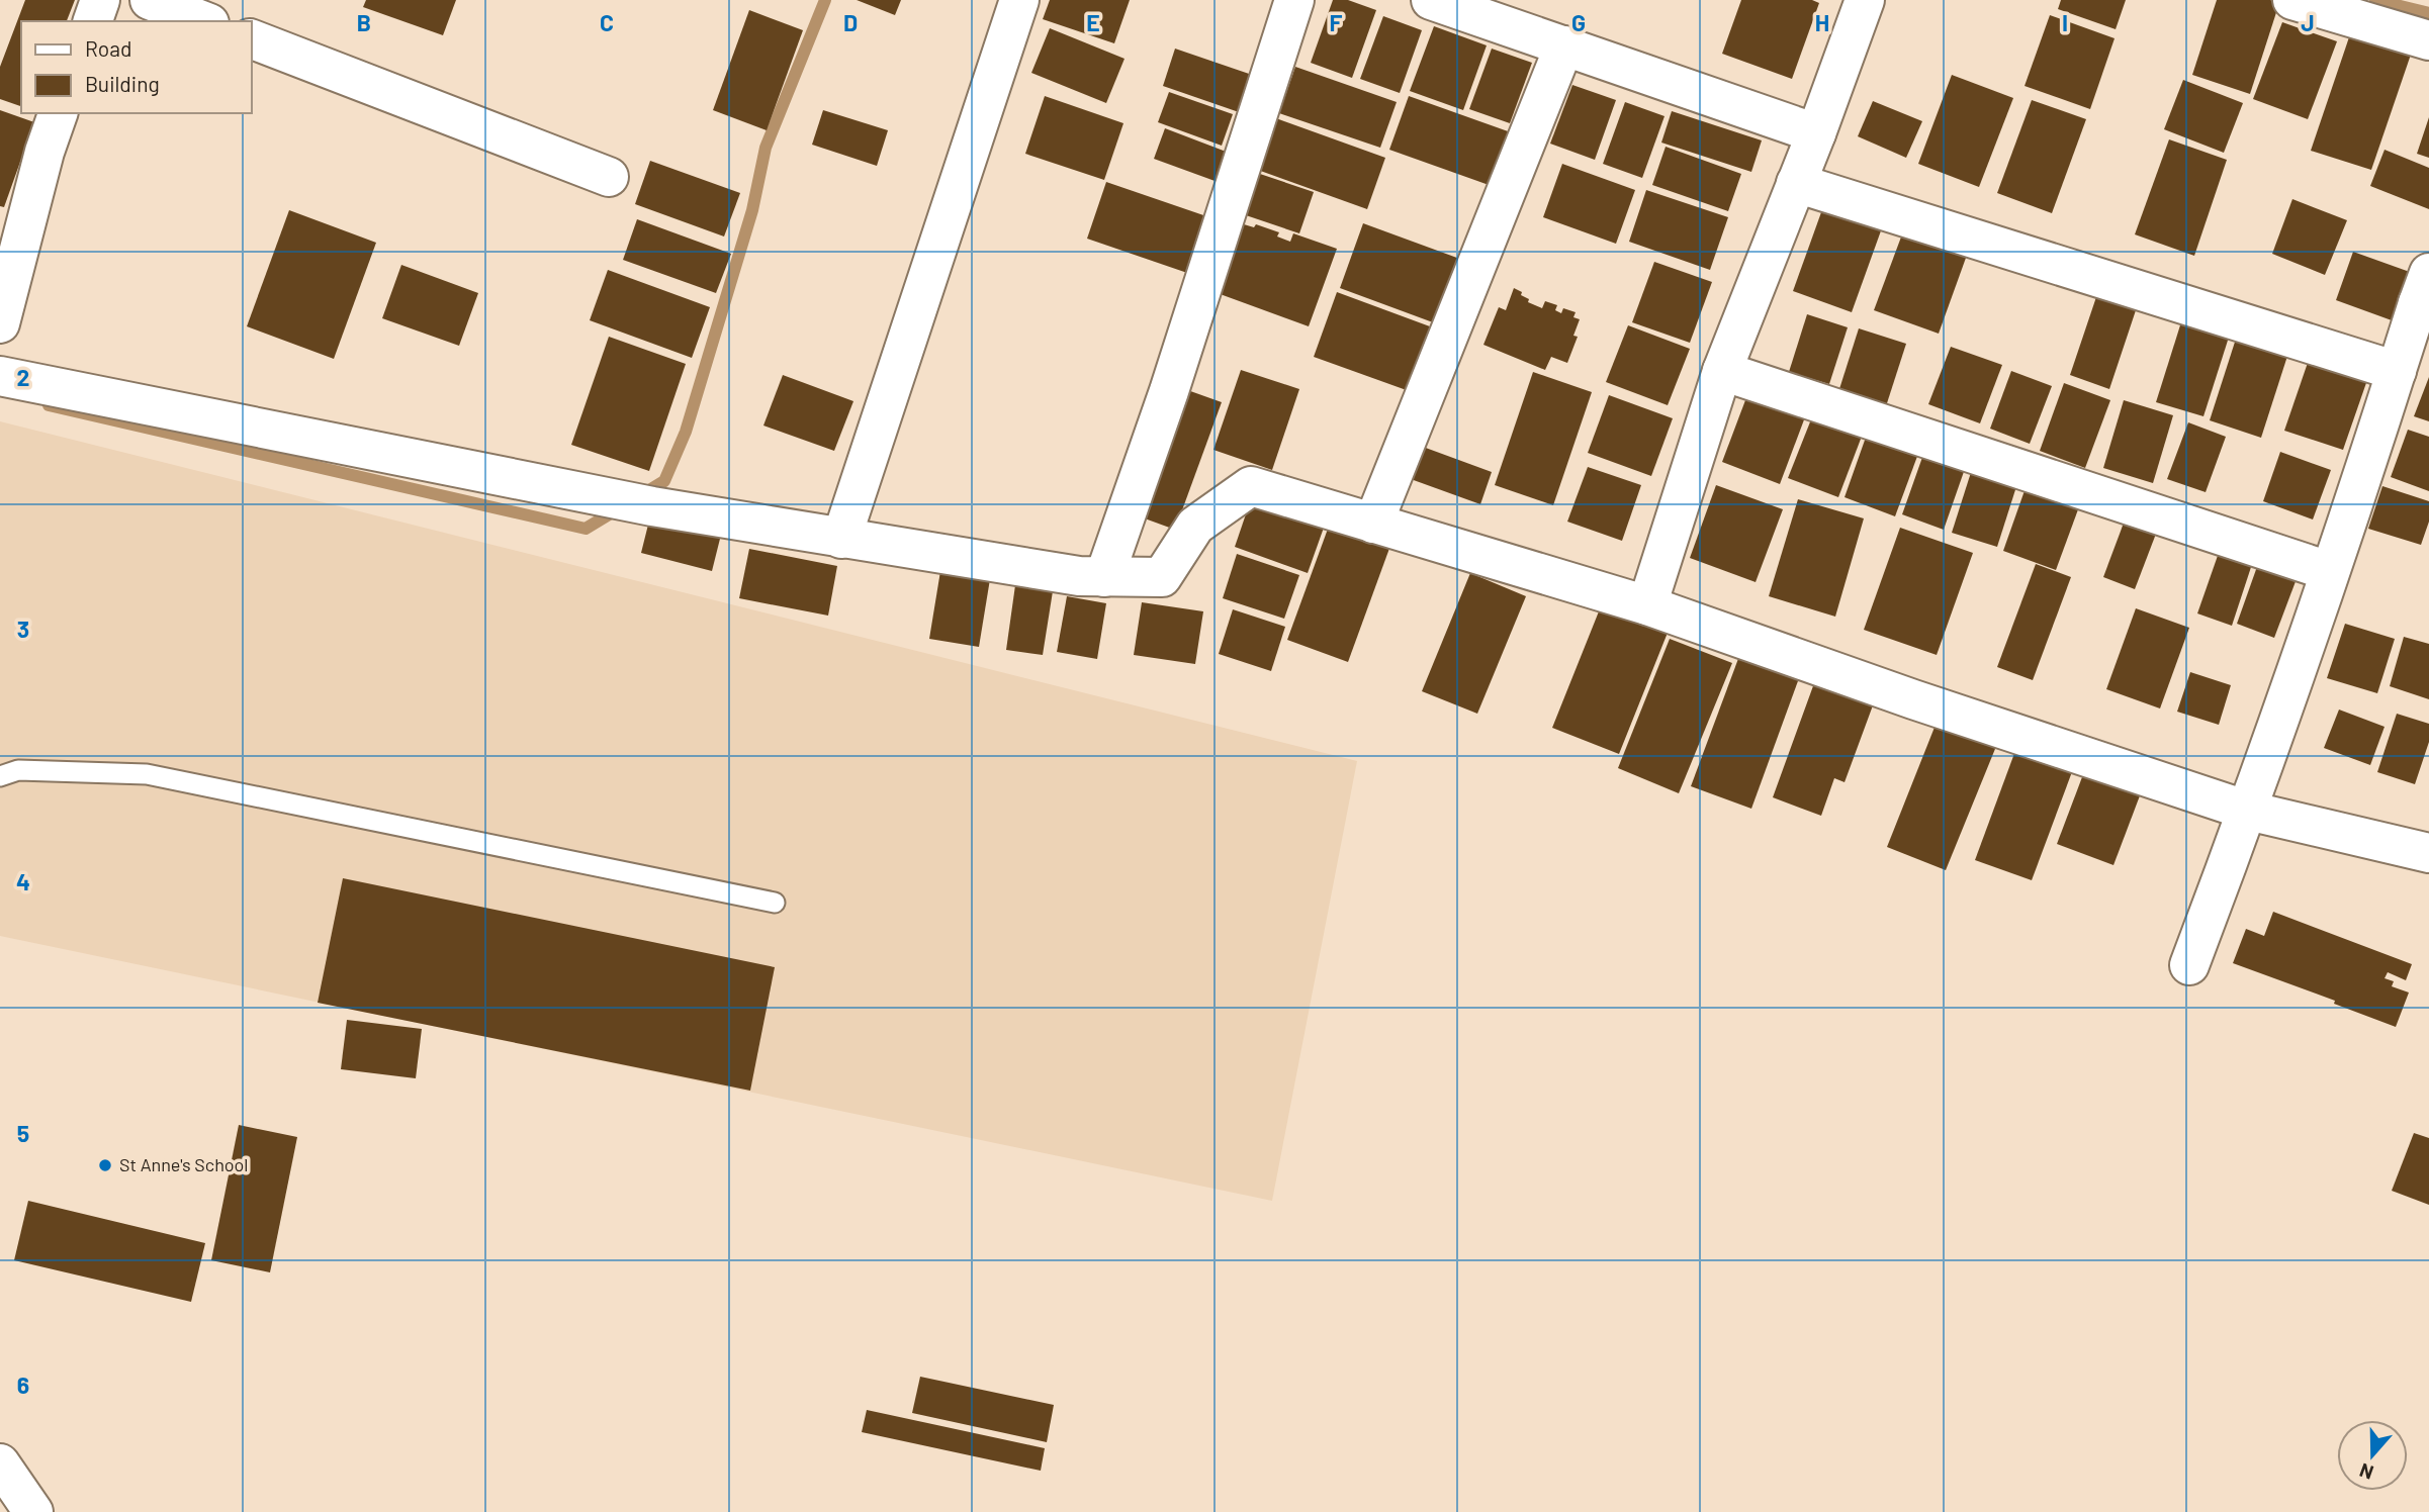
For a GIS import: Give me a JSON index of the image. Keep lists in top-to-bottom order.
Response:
{
  "places": ["St Anne's School"],
  "legend": ["Road", "Building"],
  "north": "bottom",
  "grid": {
    "columns": [
      "B",
      "C",
      "D",
      "E",
      "F",
      "G",
      "H",
      "I",
      "J"
    ],
    "rows": [
      "2",
      "3",
      "4",
      "5",
      "6"
    ]
  }
}
